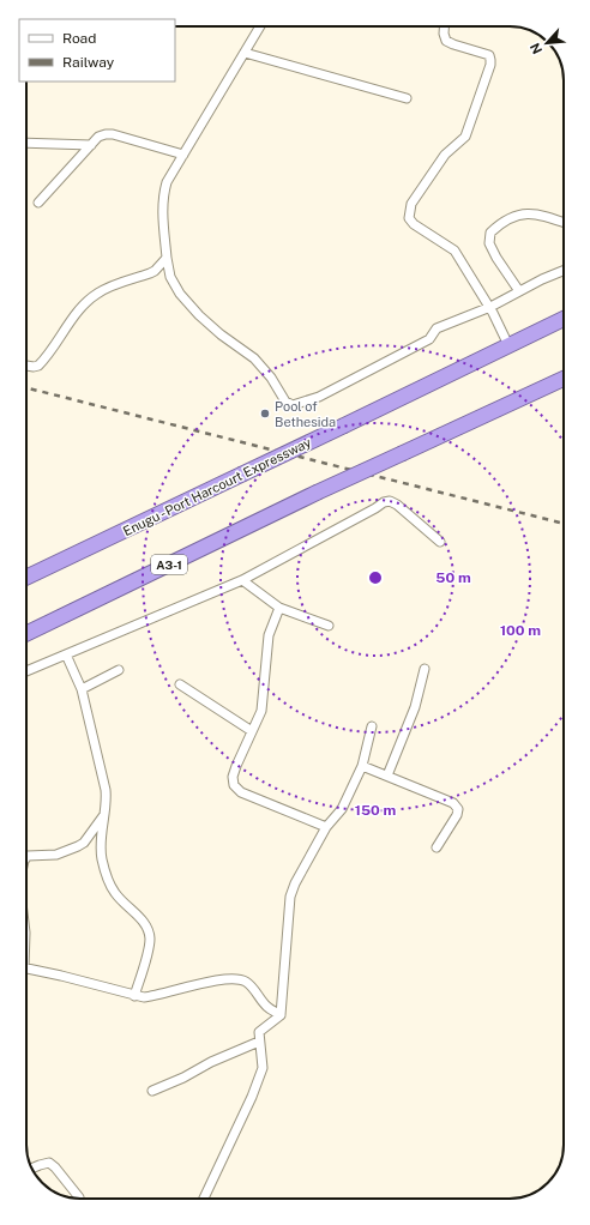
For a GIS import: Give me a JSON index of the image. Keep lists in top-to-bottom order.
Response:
{
  "streets": {
    "highway": ["Enugu - Port Harcourt Expressway", "A3-1"]
  },
  "places": ["Pool of Bethesida"],
  "legend": ["Road", "Railway"],
  "north": "bottom left",
  "rings": ["50 m", "100 m", "150 m"]
}
